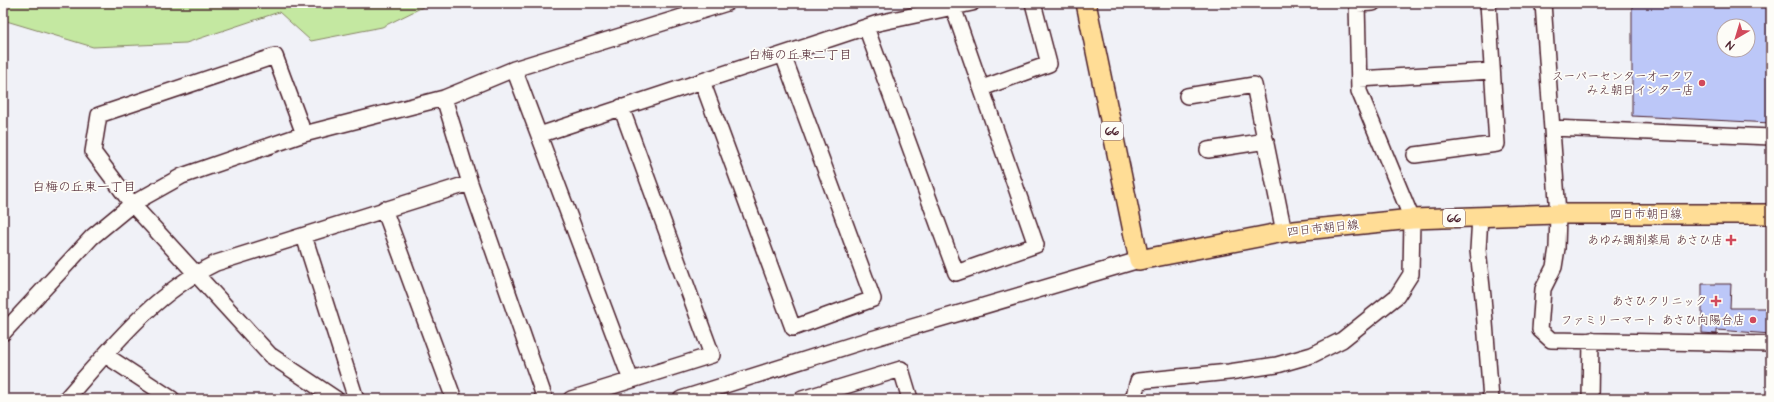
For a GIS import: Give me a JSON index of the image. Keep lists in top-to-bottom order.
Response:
{
  "streets": {
    "main road": ["66", "四日市朝日線"]
  },
  "crossings": [
    ["66", "四日市朝日線"]
  ],
  "districts": ["白梅の丘東二丁目", "白梅の丘東一丁目"],
  "places": {
    "other": ["スーパーセンターオークワ みえ朝日インター店", "ファミリーマート あさひ向陽台店"],
    "health": ["あゆみ調剤薬局 あさひ店", "あさひクリニック"]
  },
  "north": "bottom left"
}
